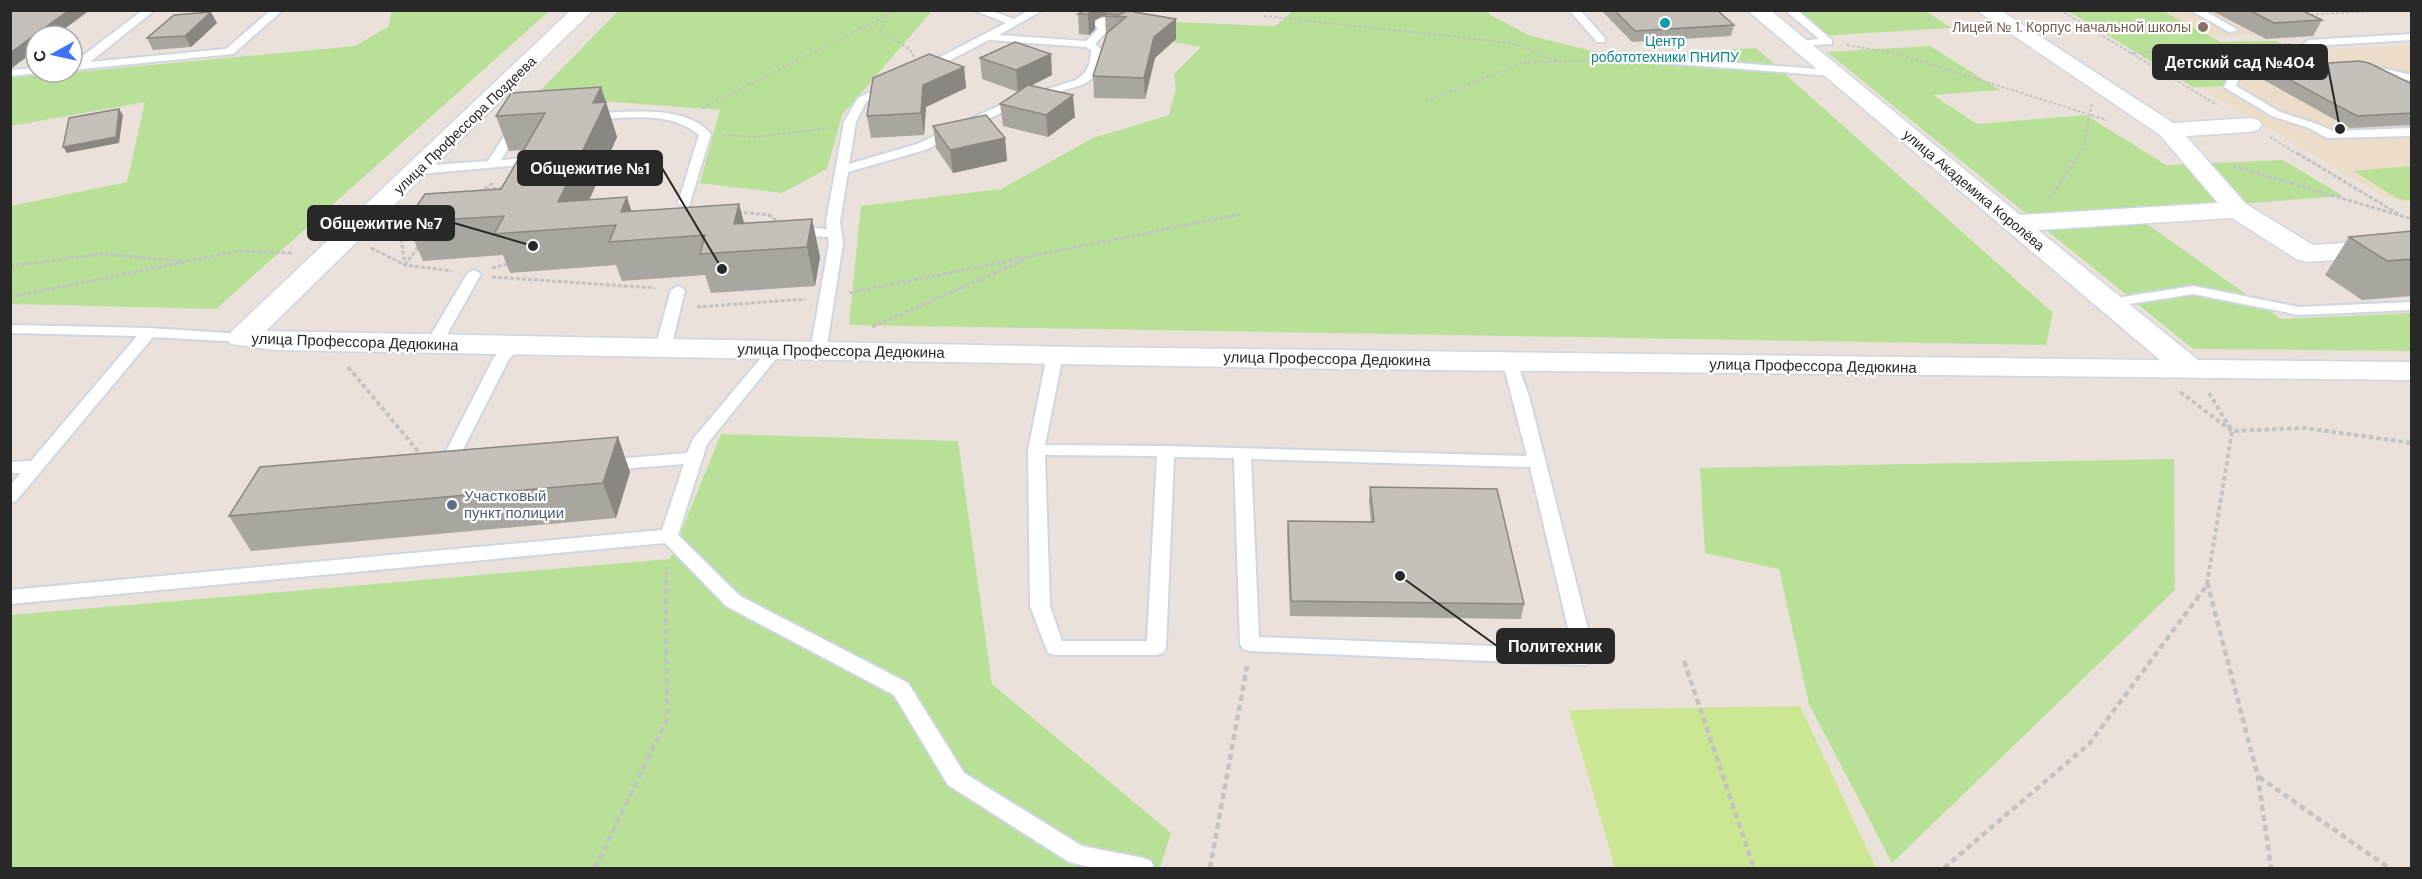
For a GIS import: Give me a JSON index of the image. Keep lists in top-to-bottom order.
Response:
{
  "streets": {
    "street": ["улица Профессора Поздеева", "улица Академика Королёва", "улица Профессора Дедюкина"]
  },
  "crossings": [
    ["улица Профессора Поздеева", "улица Профессора Дедюкина"],
    ["улица Академика Королёва", "улица Профессора Дедюкина"]
  ],
  "places": [
    "Центр робототехники ПНИПУ",
    "Лицей № 1. Корпус начальной школы",
    "Детский сад №404",
    "Общежитие №7",
    "Общежитие №1",
    "Участковый пункт полиции",
    "Политехник"
  ],
  "north": "left"
}
